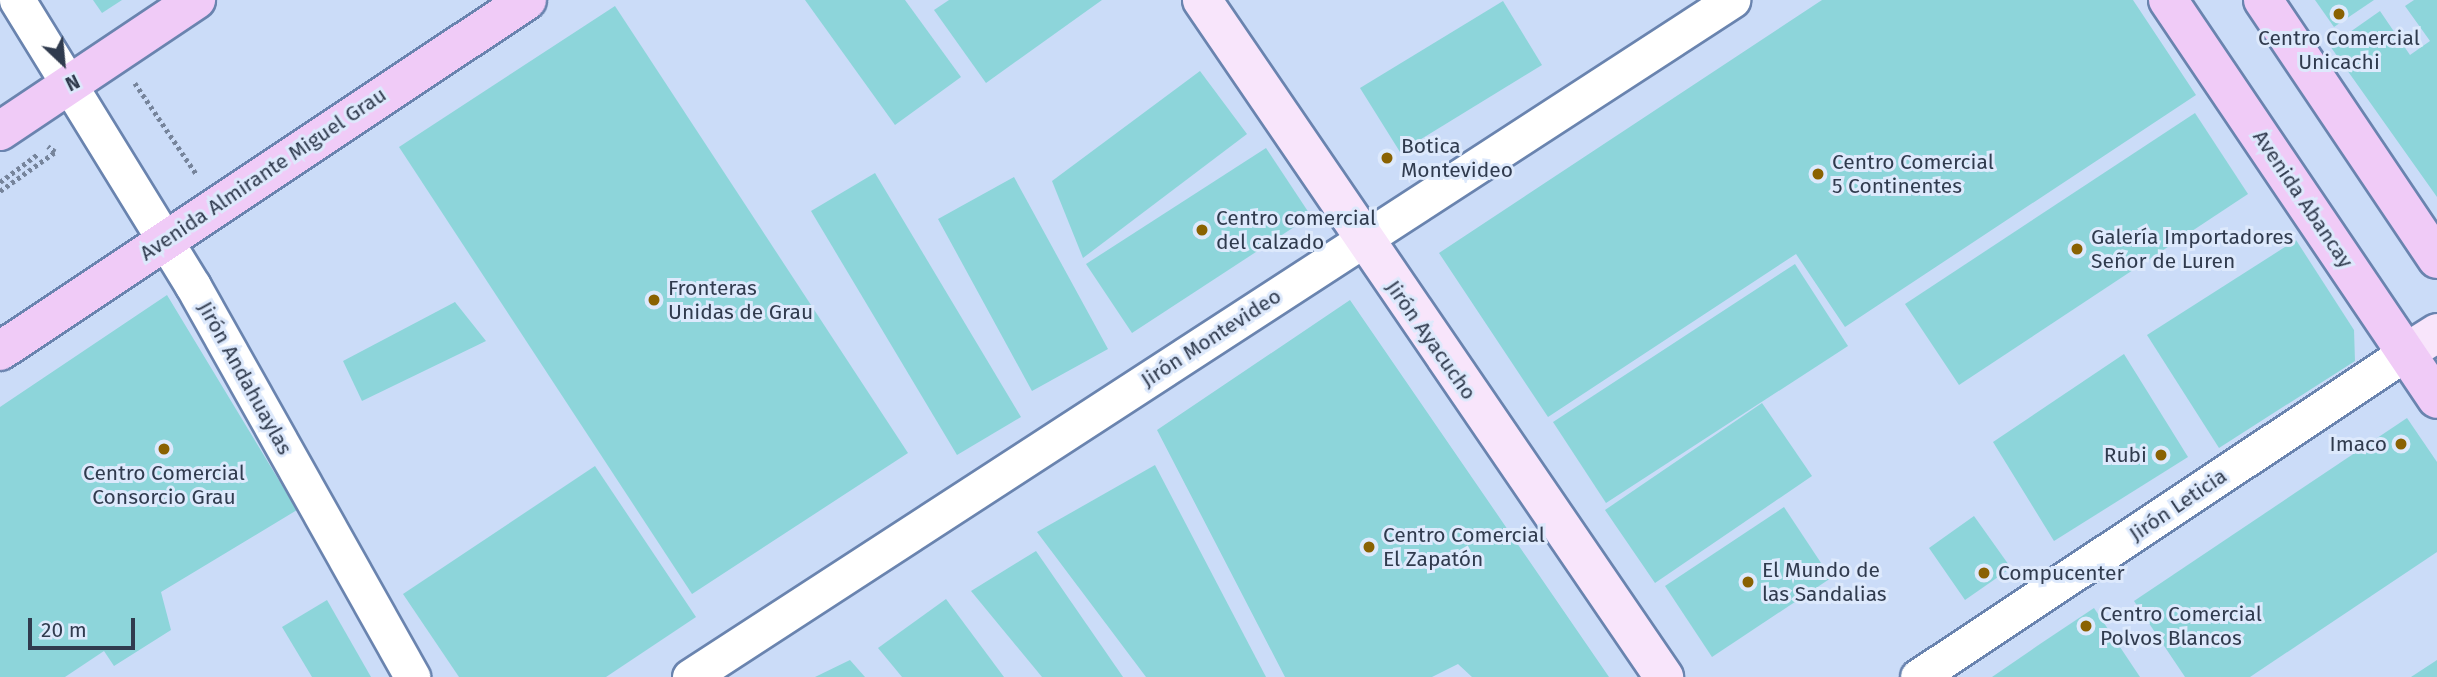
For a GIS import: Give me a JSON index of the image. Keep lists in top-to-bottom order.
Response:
{
  "streets": {
    "main road": ["Avenida Almirante Miguel Grau", "Avenida Abancay"],
    "street": [
      "Jirón Montevideo",
      "Jirón Ayacucho",
      "Jirón Andahuaylas",
      "Jirón Leticia"
    ]
  },
  "crossings": [
    ["Avenida Almirante Miguel Grau", "Jirón Andahuaylas"],
    ["Avenida Abancay", "Jirón Leticia"],
    ["Jirón Montevideo", "Jirón Ayacucho"]
  ],
  "places": [
    "Centro Comercial Unicachi",
    "Botica Montevideo",
    "Centro Comercial 5 Continentes",
    "Centro comercial del calzado",
    "Galería Importadores Señor de Luren",
    "Fronteras Unidas de Grau",
    "Imaco",
    "Centro Comercial Consorcio Grau",
    "Rubi",
    "Centro Comercial El Zapatón",
    "Compucenter",
    "El Mundo de las Sandalias",
    "Centro Comercial Polvos Blancos"
  ],
  "scale_bar": "20 m",
  "north": "bottom right"
}
